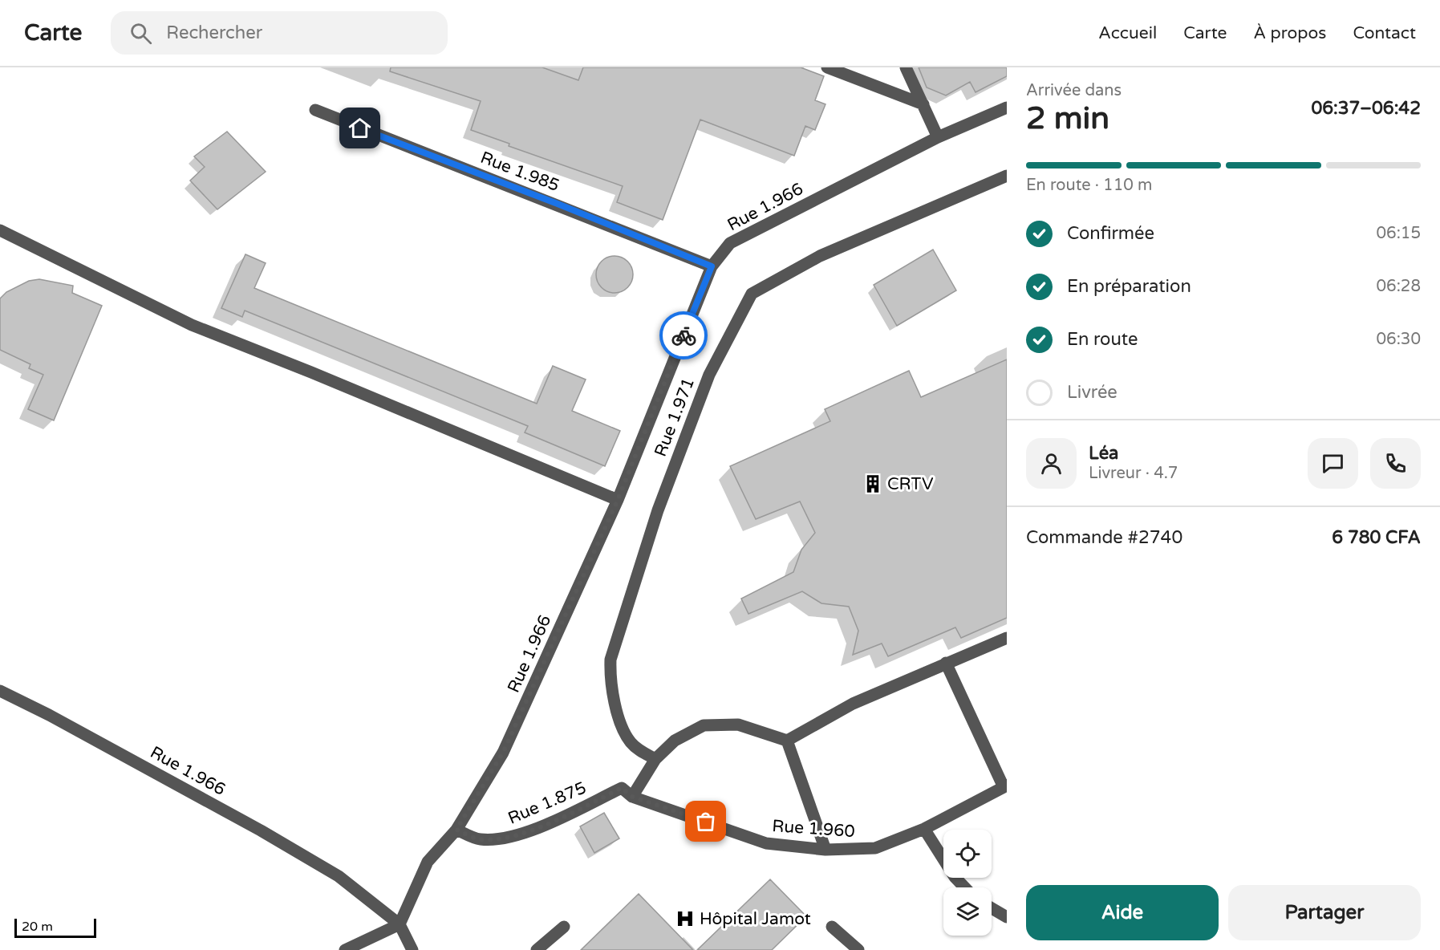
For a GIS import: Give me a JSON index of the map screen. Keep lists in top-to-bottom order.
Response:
{
  "streets": {
    "street": [
      "Rue 1.985",
      "Rue 1.966",
      "Rue 1.971",
      "Rue 1.875",
      "Rue 1.960"
    ]
  },
  "crossings": [
    ["Rue 1.985", "Rue 1.966"],
    ["Rue 1.966", "Rue 1.875"],
    ["Rue 1.875", "Rue 1.960"]
  ],
  "places": {
    "building": ["CRTV"],
    "hospital": ["Hôpital Jamot"]
  },
  "scale_bar": "20 m",
  "page": {
    "header": "Carte",
    "search": "Rechercher",
    "nav": [
      "Accueil",
      "Carte",
      "À propos",
      "Contact"
    ],
    "heading": ["2 min", "Arrivée dans", "06:37–06:42"],
    "panel": [
      "Léa",
      "Livreur · 4.7",
      "Commande #2740",
      "6 780 CFA"
    ],
    "bar": "En route · 110 m",
    "list": [
      ["Confirmée", "06:15"],
      ["En préparation", "06:28"],
      ["En route", "06:30"],
      "Livrée"
    ],
    "buttons": ["Aide", "Partager"],
    "scale": "20 m"
  }
}
